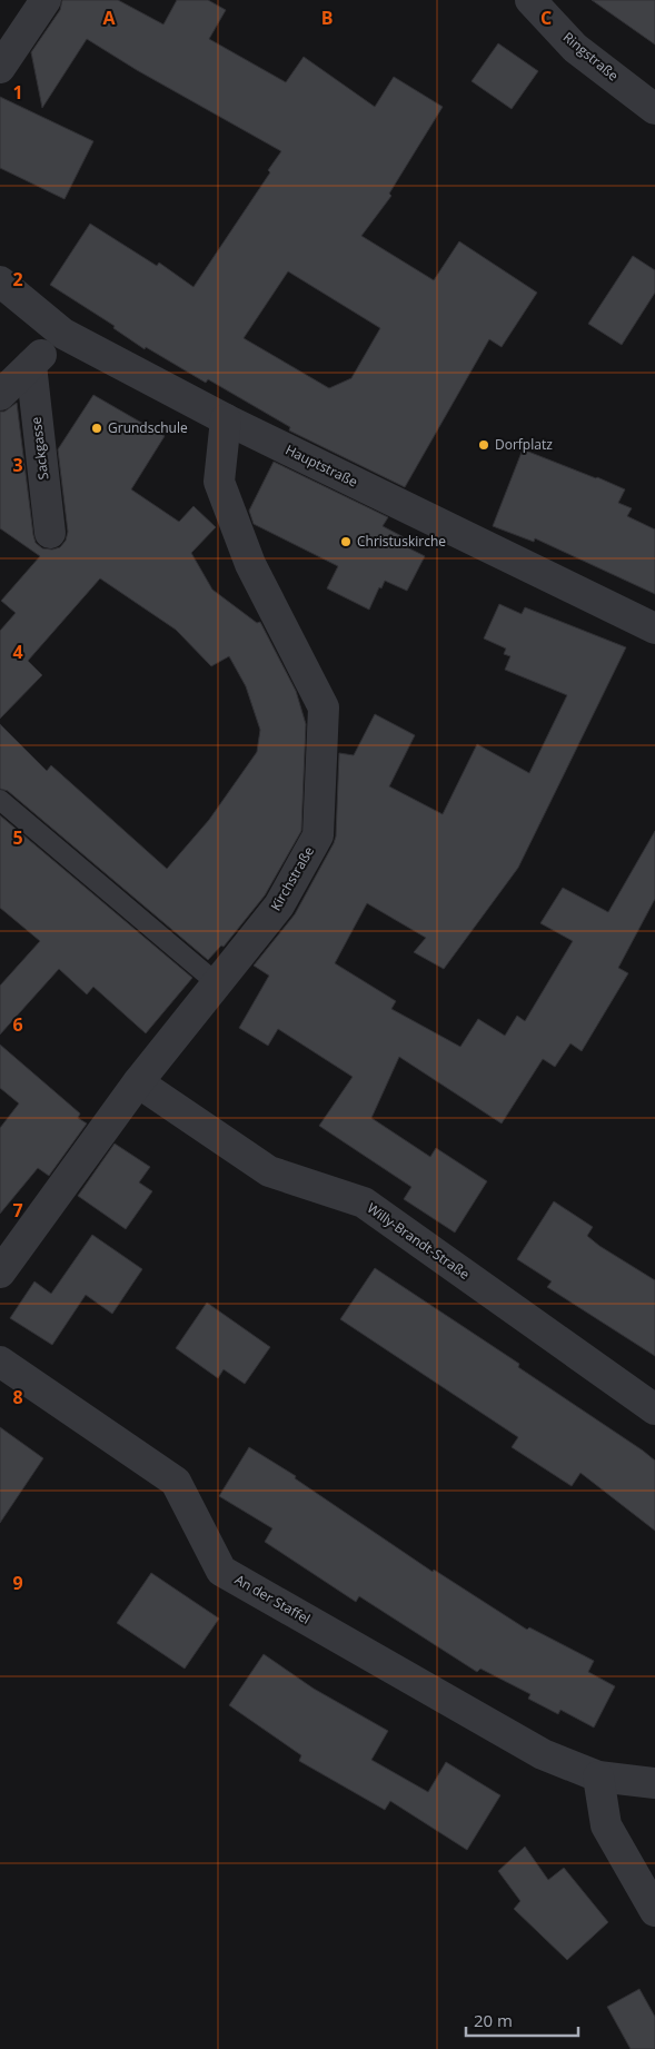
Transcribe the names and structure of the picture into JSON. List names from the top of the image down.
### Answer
{
  "streets": {
    "street": [
      "Ringstraße",
      "Sackgasse",
      "Hauptstraße",
      "Kirchstraße",
      "Willy-Brandt-Straße",
      "An der Staffel"
    ]
  },
  "crossings": [
    ["Hauptstraße", "Kirchstraße"],
    ["Kirchstraße", "Willy-Brandt-Straße"]
  ],
  "places": ["Grundschule", "Dorfplatz", "Christuskirche"],
  "scale_bar": "20 m",
  "grid": {
    "columns": ["A", "B", "C"],
    "rows": [
      "1",
      "2",
      "3",
      "4",
      "5",
      "6",
      "7",
      "8",
      "9"
    ]
  }
}
